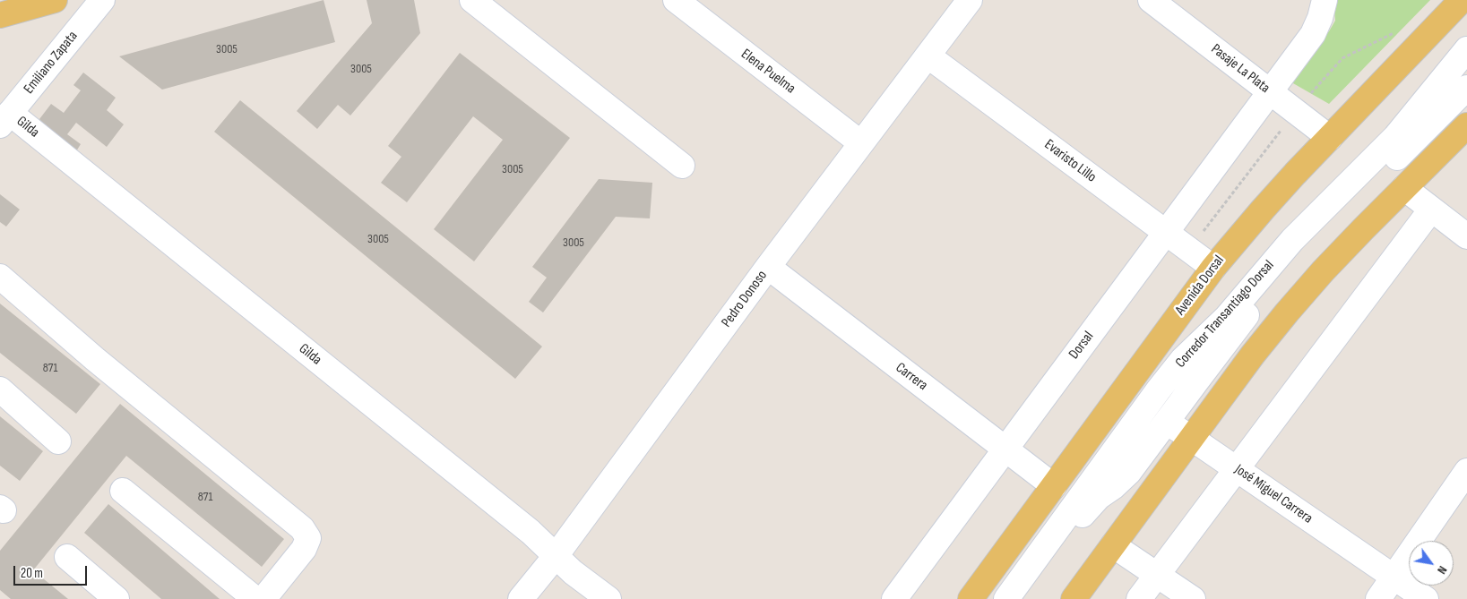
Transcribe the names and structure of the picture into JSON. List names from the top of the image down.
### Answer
{
  "streets": {
    "main road": ["Avenida Dorsal"],
    "street": [
      "Emiliano Zapata",
      "Pasaje La Plata",
      "Elena Puelma",
      "Gilda",
      "Evaristo Lillo",
      "Pedro Donoso",
      "Corredor Transantiago Dorsal",
      "Dorsal",
      "Carrera",
      "José Miguel Carrera"
    ]
  },
  "crossings": [
    ["Emiliano Zapata", "Gilda"],
    ["Pasaje La Plata", "Avenida Dorsal"],
    ["Pasaje La Plata", "Dorsal"],
    ["Elena Puelma", "Pedro Donoso"],
    ["Gilda", "Pedro Donoso"],
    ["Evaristo Lillo", "Avenida Dorsal"],
    ["Evaristo Lillo", "Pedro Donoso"],
    ["Evaristo Lillo", "Dorsal"],
    ["Avenida Dorsal", "Carrera"],
    ["Avenida Dorsal", "José Miguel Carrera"],
    ["Pedro Donoso", "Carrera"],
    ["Corredor Transantiago Dorsal", "José Miguel Carrera"],
    ["Dorsal", "Carrera"]
  ],
  "house_numbers": [
    "3005",
    "3005",
    "3005",
    "3005",
    "3005",
    "871",
    "871"
  ],
  "scale_bar": "20 m",
  "north": "bottom right"
}
